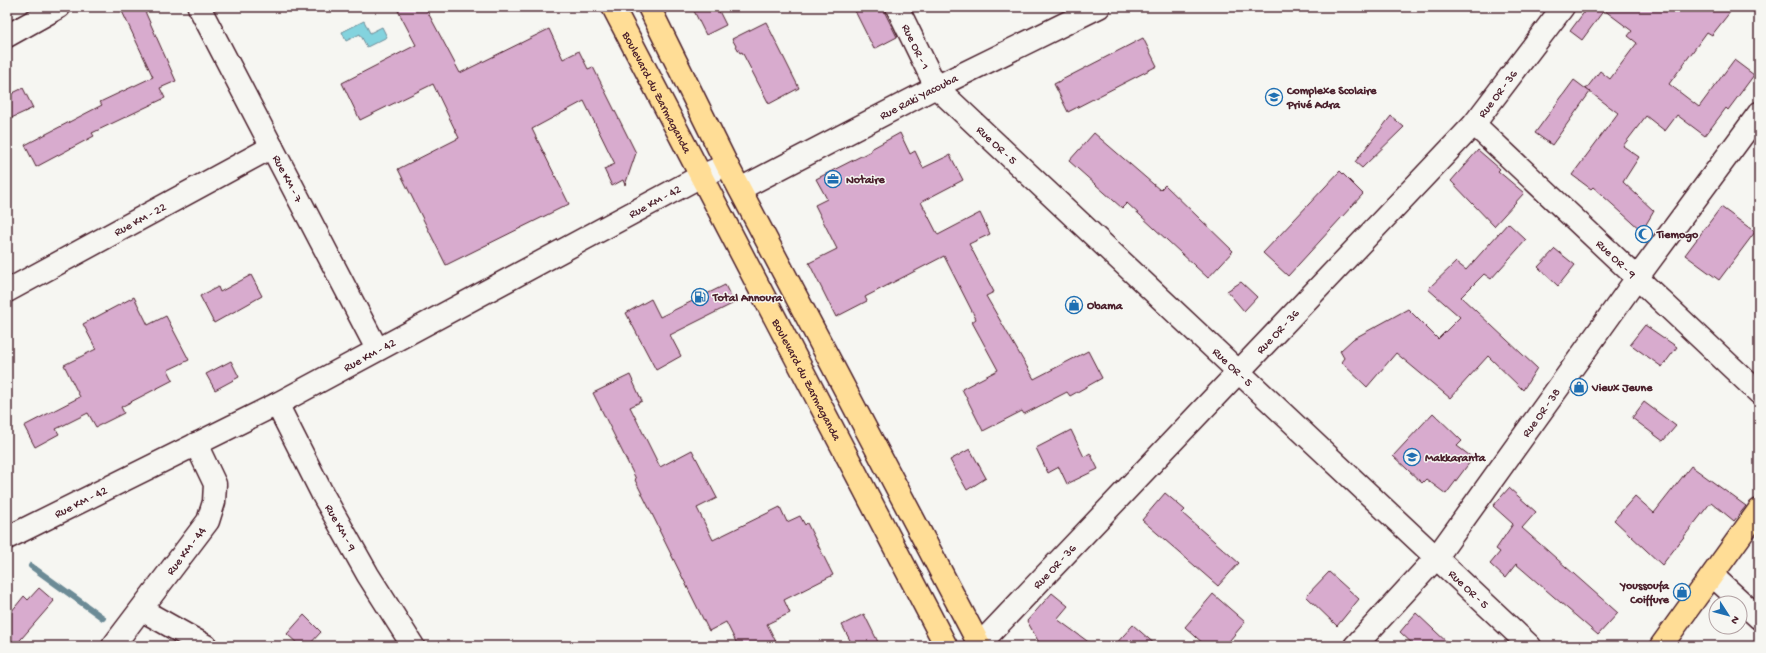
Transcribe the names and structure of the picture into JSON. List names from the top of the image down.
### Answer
{
  "streets": {
    "main road": ["Boulevard du Zarmaganda"],
    "street": [
      "Rue OR - 1",
      "Rue OR - 36",
      "Rue Raki Yacouba",
      "Rue OR - 5",
      "Rue KM - 7",
      "Rue KM - 42",
      "Rue KM - 22",
      "Rue OR - 9",
      "Rue OR - 38",
      "Rue KM - 9",
      "Rue KM - 44"
    ]
  },
  "crossings": [
    ["Rue OR - 1", "Rue Raki Yacouba"],
    ["Rue OR - 1", "Rue OR - 5"],
    ["Boulevard du Zarmaganda", "Rue KM - 42"],
    ["Rue OR - 36", "Rue OR - 5"],
    ["Rue OR - 36", "Rue OR - 9"],
    ["Rue Raki Yacouba", "Rue OR - 5"],
    ["Rue OR - 5", "Rue OR - 38"],
    ["Rue KM - 7", "Rue KM - 42"],
    ["Rue KM - 7", "Rue KM - 22"],
    ["Rue KM - 42", "Rue KM - 9"],
    ["Rue KM - 42", "Rue KM - 44"],
    ["Rue OR - 9", "Rue OR - 38"]
  ],
  "places": {
    "school or university": ["Complexe Scolaire Privé Adra", "Makkaranta"],
    "office": ["Notaire"],
    "mosque": ["Tiemogo"],
    "fuel station": ["Total Annoura"],
    "shop": ["Obama", "Vieux Jeune", "Youssoufa Coiffure"]
  },
  "north": "bottom right"
}
